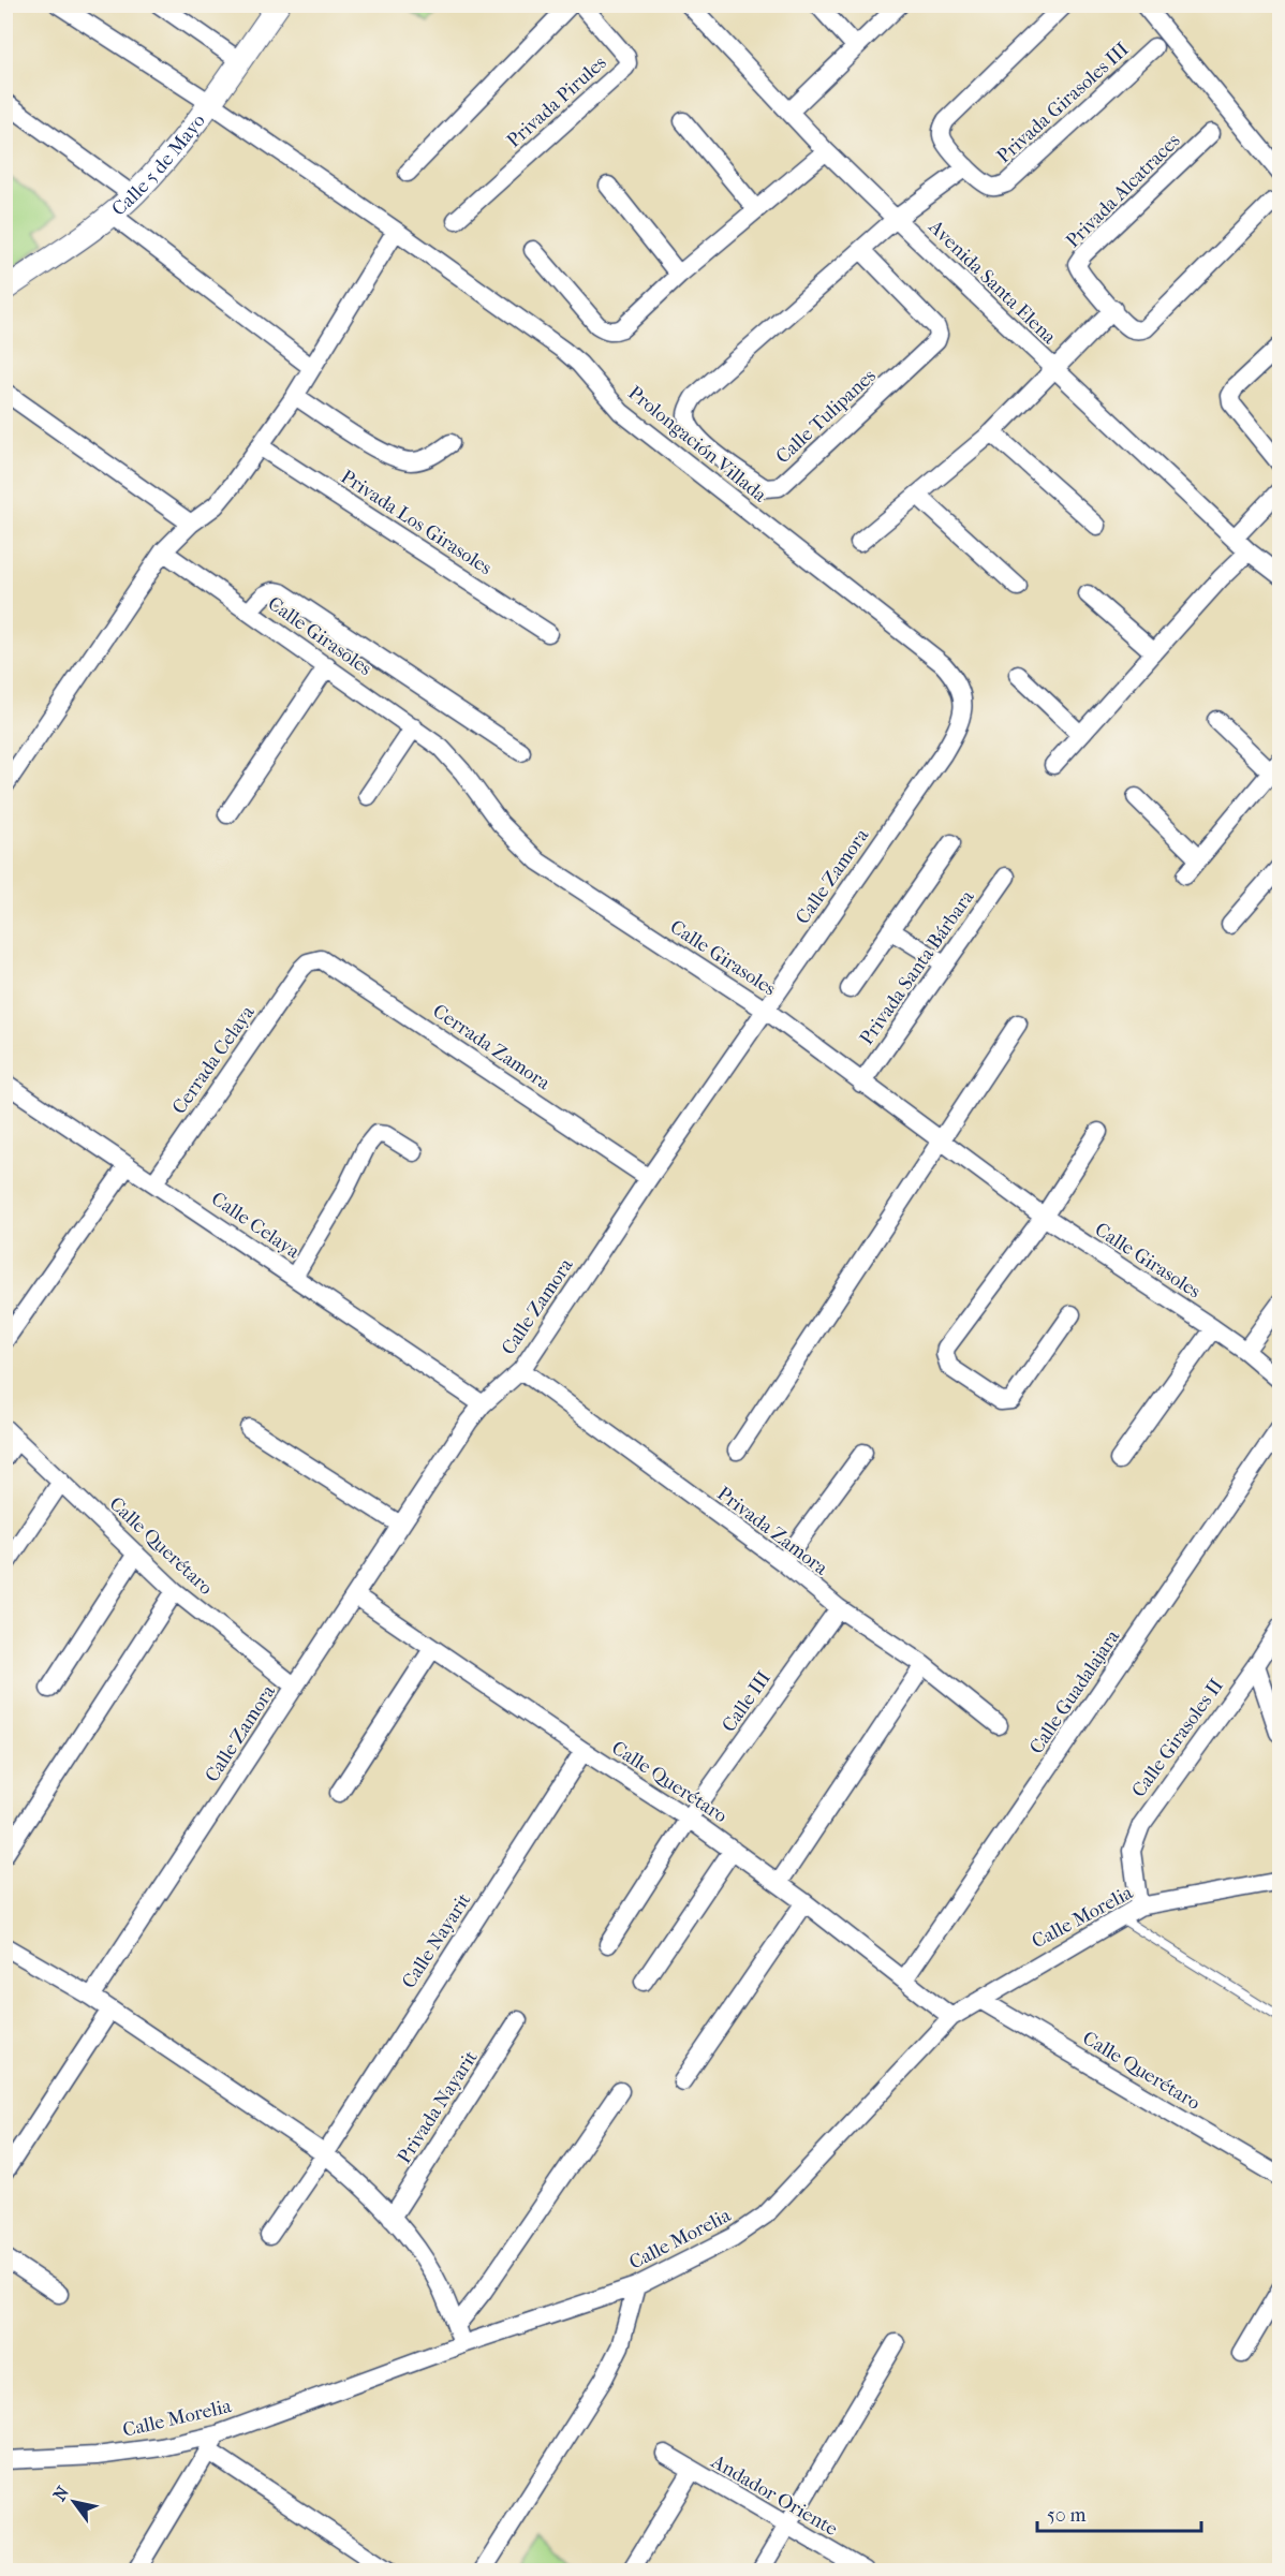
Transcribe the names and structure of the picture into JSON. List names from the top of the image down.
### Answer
{
  "streets": {
    "street": [
      "Privada Pirules",
      "Privada Girasoles III",
      "Calle 5 de Mayo",
      "Privada Alcatraces",
      "Avenida Santa Elena",
      "Calle Tulipanes",
      "Prolongación Villada",
      "Privada Los Girasoles",
      "Calle Girasoles",
      "Calle Zamora",
      "Privada Santa Bárbara",
      "Cerrada Zamora",
      "Cerrada Celaya",
      "Calle Celaya",
      "Privada Zamora",
      "Calle Querétaro",
      "Calle Guadalajara",
      "Calle III",
      "Calle Girasoles II",
      "Calle Morelia",
      "Calle Nayarit",
      "Privada Nayarit",
      "Andador Oriente"
    ]
  },
  "crossings": [
    ["Calle 5 de Mayo", "Prolongación Villada"],
    ["Avenida Santa Elena", "Calle Tulipanes"],
    ["Prolongación Villada", "Calle Zamora"],
    ["Calle Girasoles", "Calle Zamora"],
    ["Calle Girasoles", "Privada Santa Bárbara"],
    ["Calle Zamora", "Cerrada Zamora"],
    ["Calle Zamora", "Calle Celaya"],
    ["Calle Zamora", "Privada Zamora"],
    ["Calle Zamora", "Calle Querétaro"],
    ["Cerrada Zamora", "Cerrada Celaya"],
    ["Cerrada Celaya", "Calle Celaya"],
    ["Privada Zamora", "Calle III"],
    ["Calle Querétaro", "Calle Guadalajara"],
    ["Calle Querétaro", "Calle III"],
    ["Calle Querétaro", "Calle Morelia"],
    ["Calle Querétaro", "Calle Nayarit"],
    ["Calle Girasoles II", "Calle Morelia"]
  ],
  "scale_bar": "50 m",
  "north": "top left"
}
